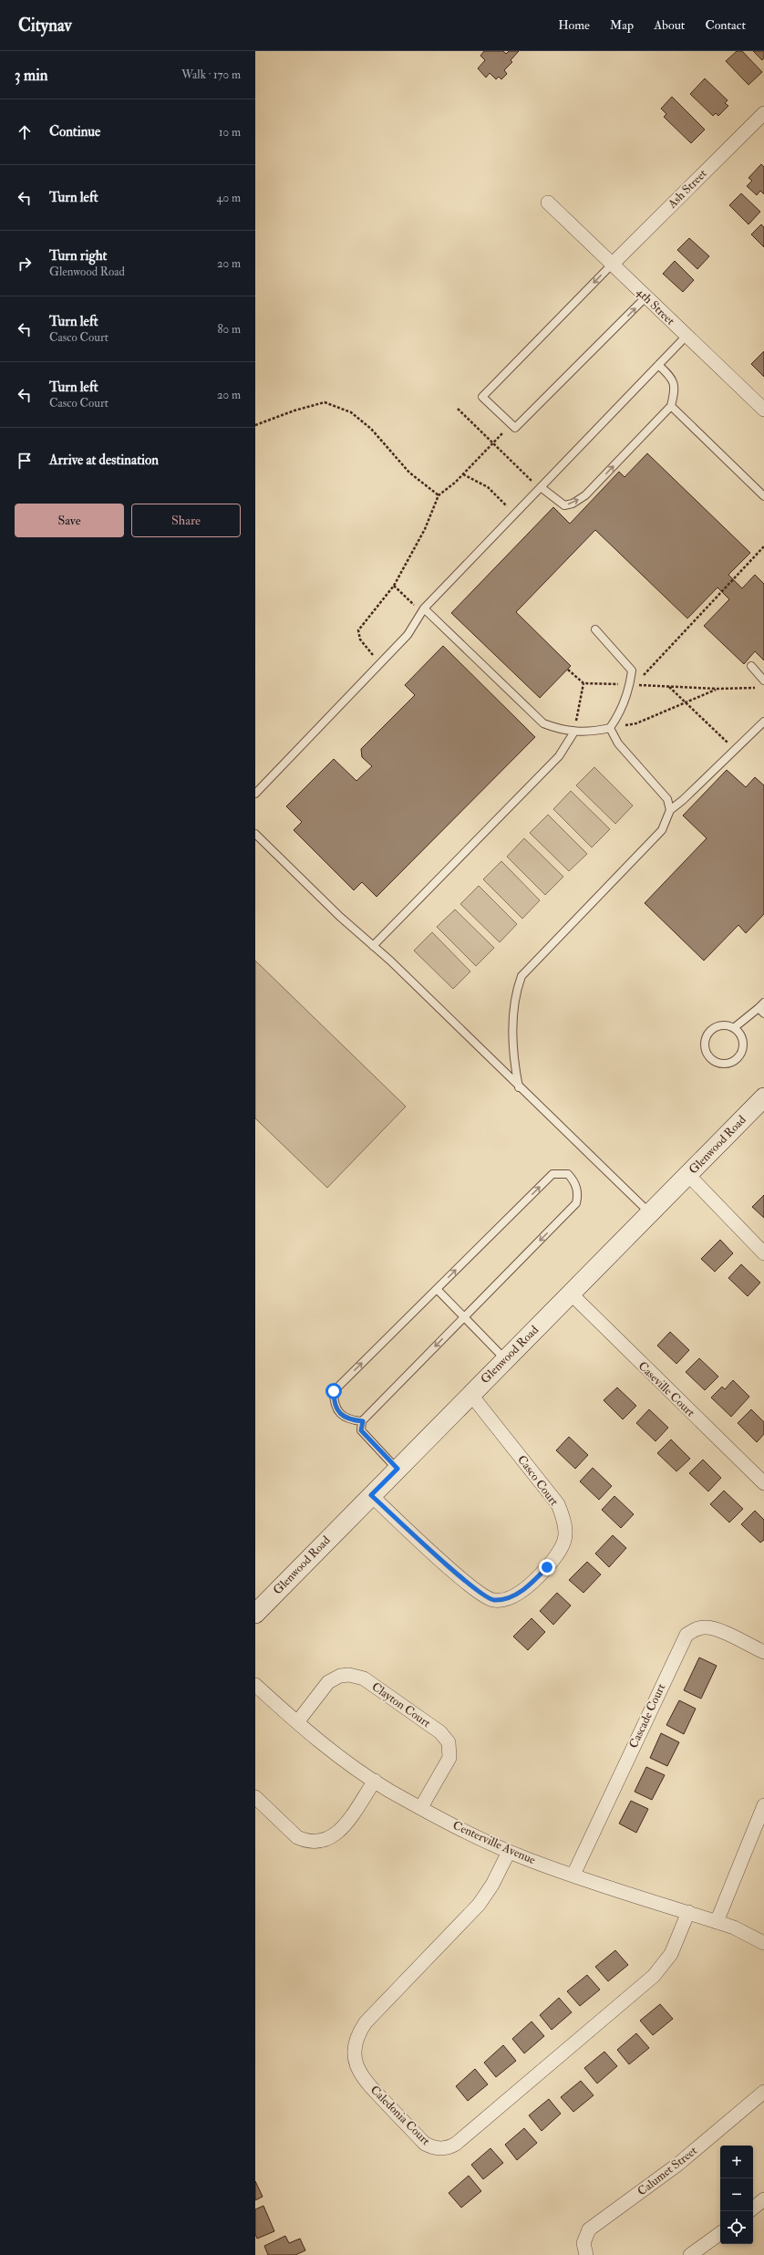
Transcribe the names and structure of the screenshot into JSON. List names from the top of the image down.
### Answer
{
  "streets": {
    "street": [
      "Ash Street",
      "4th Street",
      "Glenwood Road",
      "Caseville Court",
      "Casco Court",
      "Clayton Court",
      "Cascade Court",
      "Centerville Avenue",
      "Caledonia Court",
      "Calumet Street"
    ]
  },
  "crossings": [
    ["Ash Street", "4th Street"],
    ["Glenwood Road", "Caseville Court"],
    ["Glenwood Road", "Casco Court"],
    ["Clayton Court", "Centerville Avenue"],
    ["Cascade Court", "Centerville Avenue"],
    ["Centerville Avenue", "Caledonia Court"]
  ],
  "page": {
    "header": "Citynav",
    "nav": [
      "Home",
      "Map",
      "About",
      "Contact"
    ],
    "heading": ["3 min", "Walk · 170 m"],
    "list": [
      ["Continue", "10 m"],
      ["Turn left", "40 m"],
      ["Turn right", "Glenwood Road", "20 m"],
      ["Turn left", "Casco Court", "80 m"],
      ["Turn left", "Casco Court", "20 m"],
      "Arrive at destination"
    ],
    "buttons": ["Save", "Share"],
    "map_buttons": ["+", "−"]
  }
}
